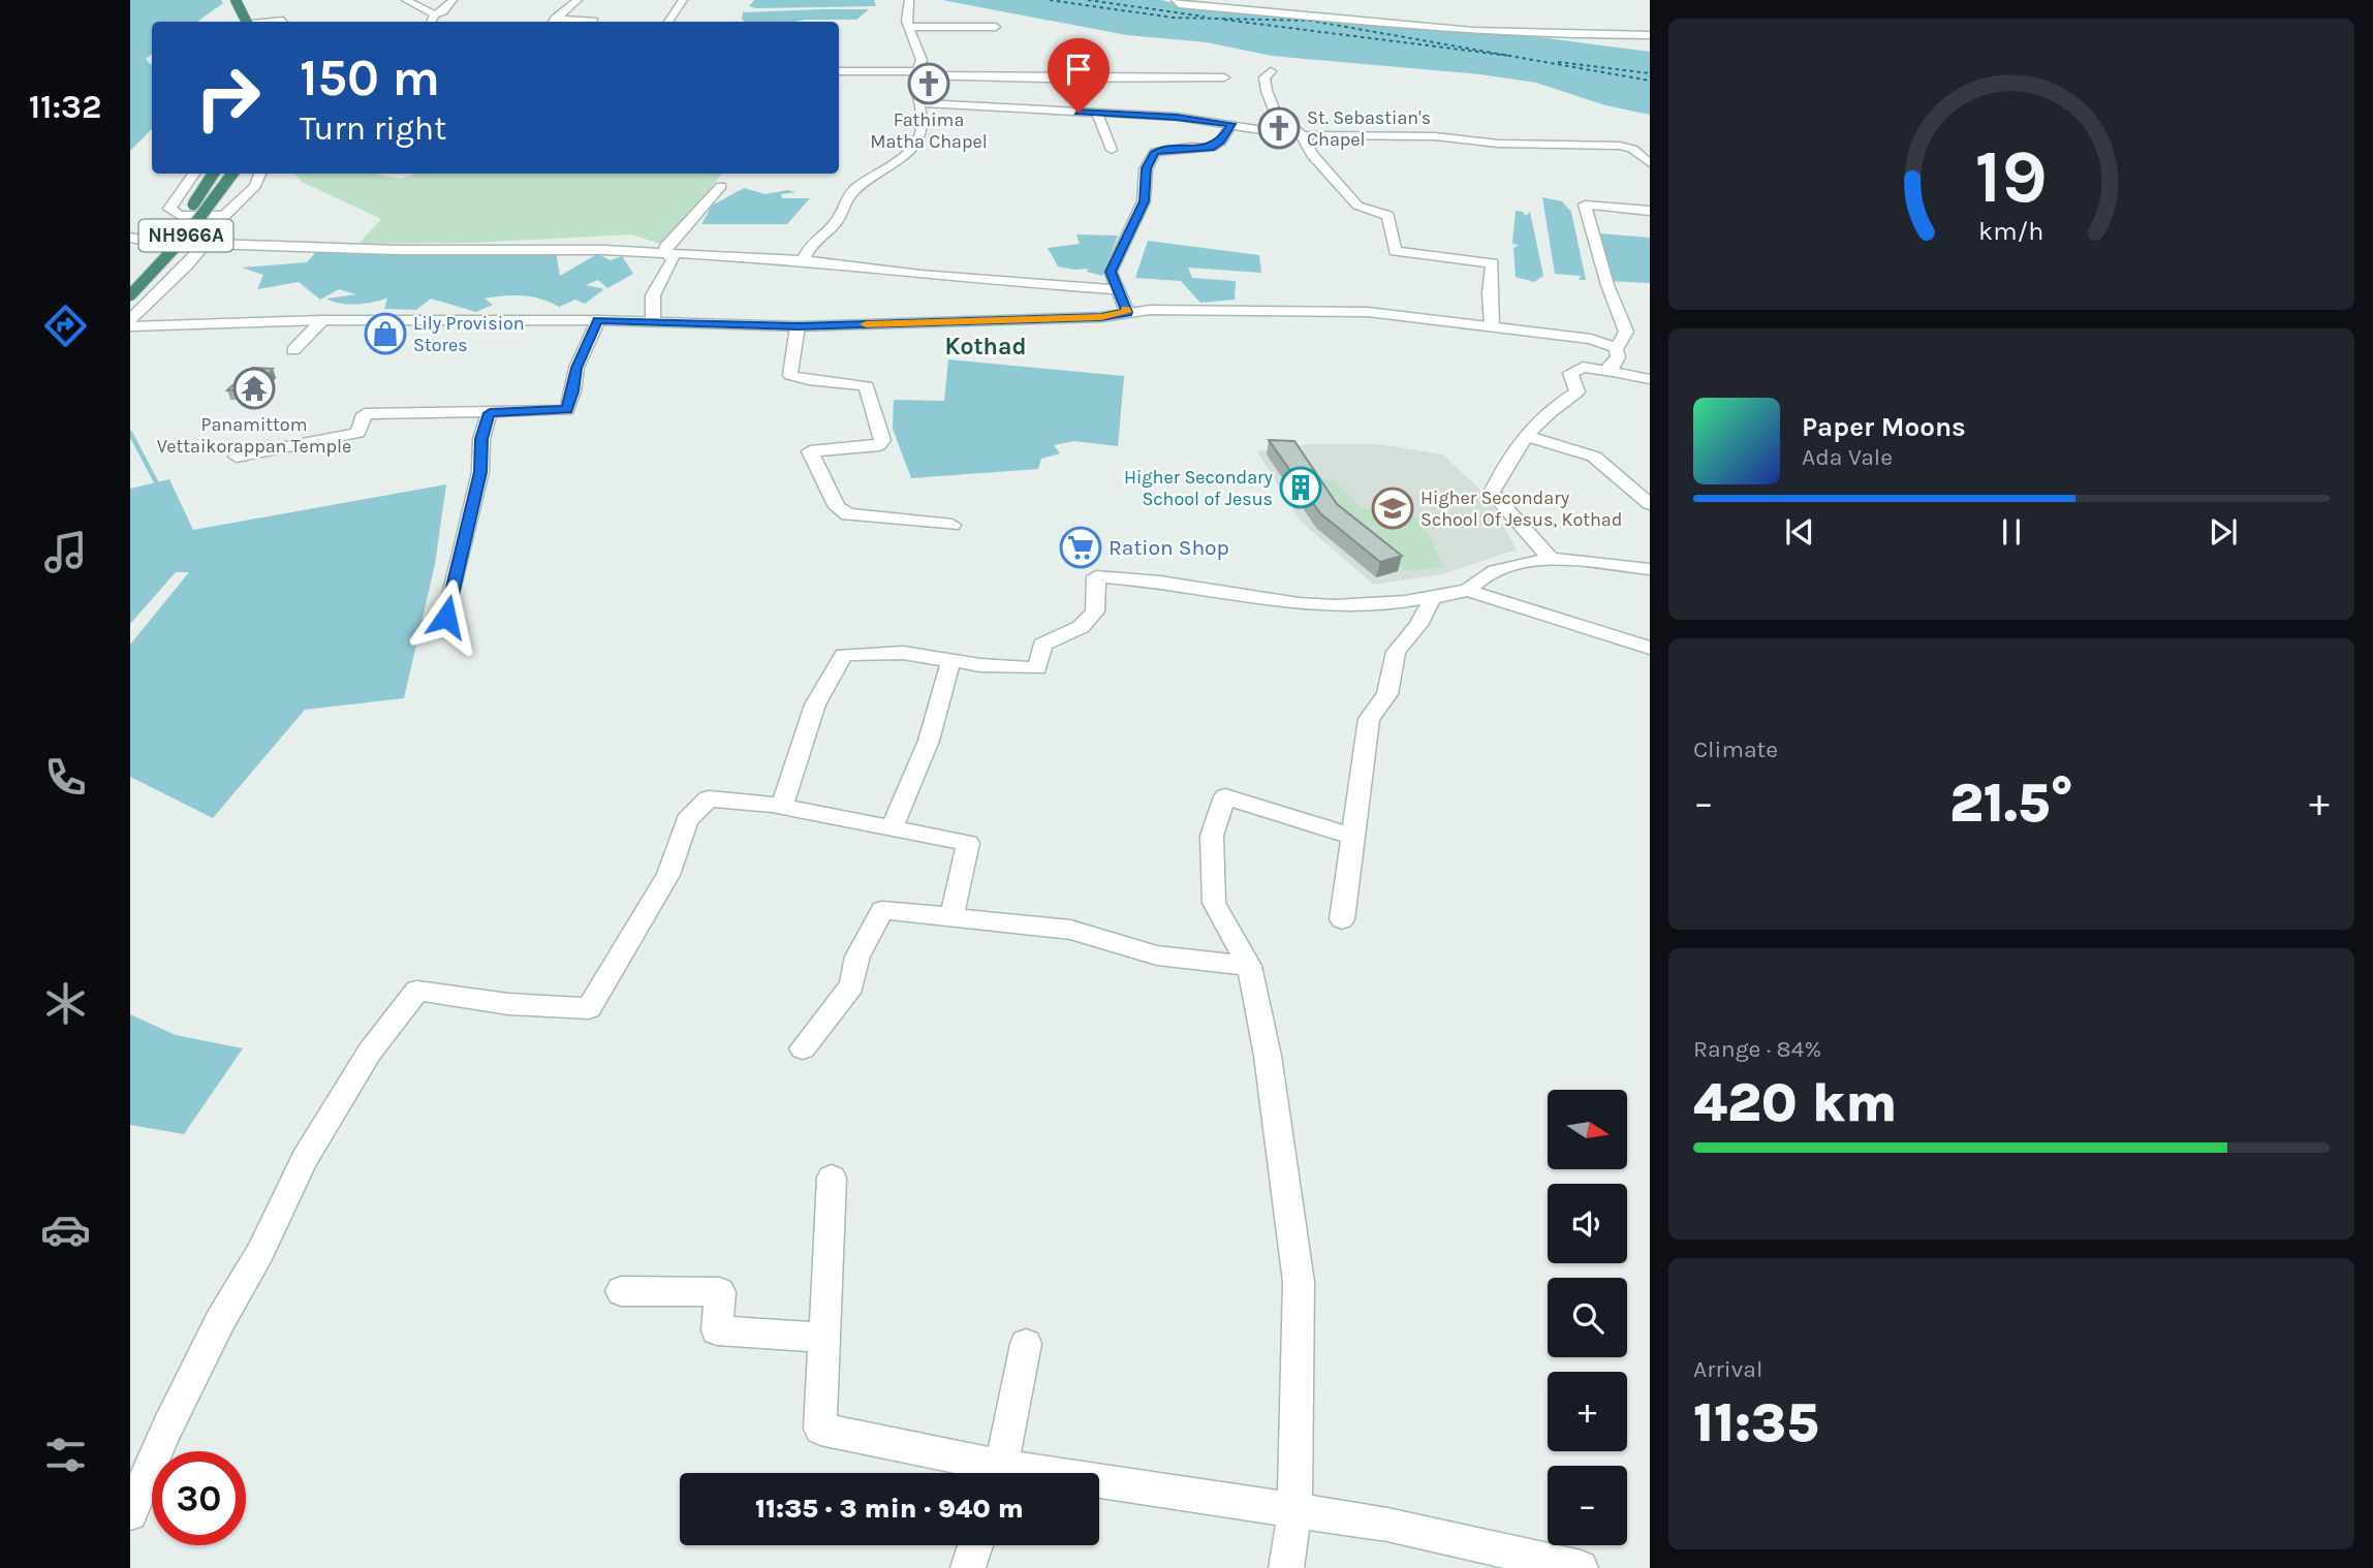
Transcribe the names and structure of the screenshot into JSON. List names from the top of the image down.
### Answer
{
  "streets": {
    "highway": ["NH966A"]
  },
  "districts": ["Kothad"],
  "places": {
    "church": ["Fathima Matha Chapel", "St. Sebastian's Chapel"],
    "shop": ["Lily Provision Stores"],
    "temple": ["Panamittom Vettaikorappan Temple"],
    "building": ["Higher Secondary School of Jesus"],
    "school or university": ["Higher Secondary School Of Jesus, Kothad"],
    "supermarket": ["Ration Shop"]
  },
  "north": "right",
  "page": {
    "tabs": "11:32",
    "turn": ["150 m", "Turn right"],
    "song": ["Paper Moons", "Ada Vale"],
    "tile": [
      "Climate",
      ["Range · 84%", "420 km"],
      ["Arrival", "11:35"]
    ],
    "heat": ["−", "21.5°", "+"],
    "map_buttons": ["+", "−"],
    "limit": "30",
    "trip": "11:35 · 3 min · 940 m",
    "gauge": ["19", "km/h"]
  }
}
